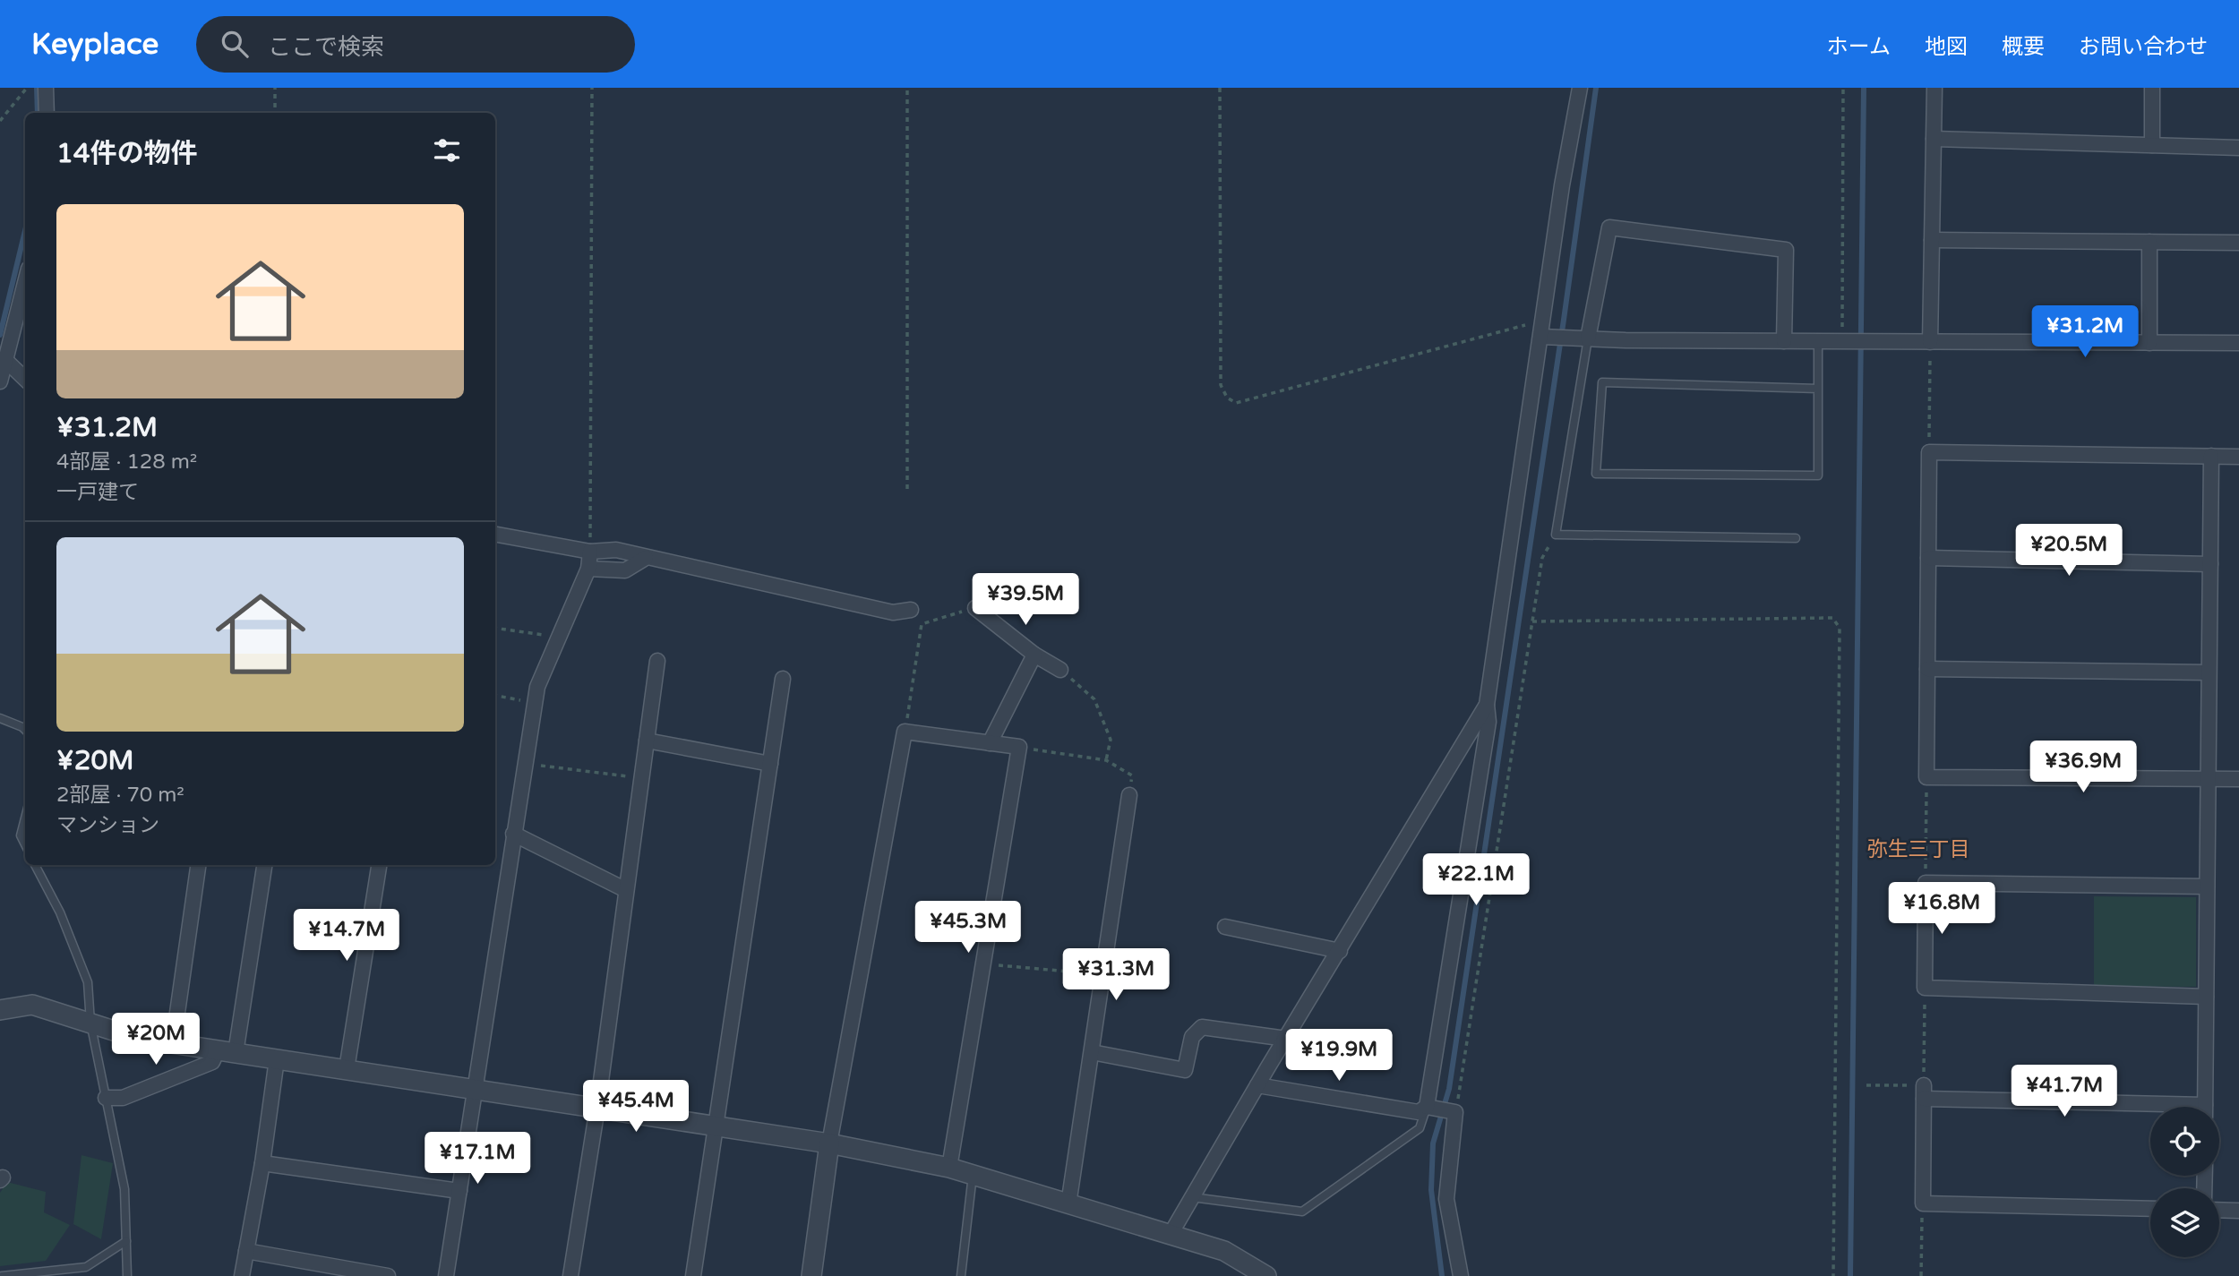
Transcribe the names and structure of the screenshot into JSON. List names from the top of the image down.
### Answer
{
  "districts": ["弥生三丁目"],
  "page": {
    "header": "Keyplace",
    "search": "ここで検索",
    "nav": [
      "ホーム",
      "地図",
      "概要",
      "お問い合わせ"
    ],
    "heading": "14件の物件",
    "list": [
      {
        "name": "¥31.2M",
        "note": "4部屋 · 128 m² · 一戸建て"
      },
      {
        "name": "¥20M",
        "note": "2部屋 · 70 m² · マンション"
      }
    ],
    "price": [
      "¥31.2M",
      "¥20.5M",
      "¥39.5M",
      "¥36.9M",
      "¥22.1M",
      "¥16.8M",
      "¥45.3M",
      "¥14.7M",
      "¥31.3M",
      "¥20M",
      "¥19.9M",
      "¥41.7M",
      "¥45.4M",
      "¥17.1M"
    ]
  }
}
